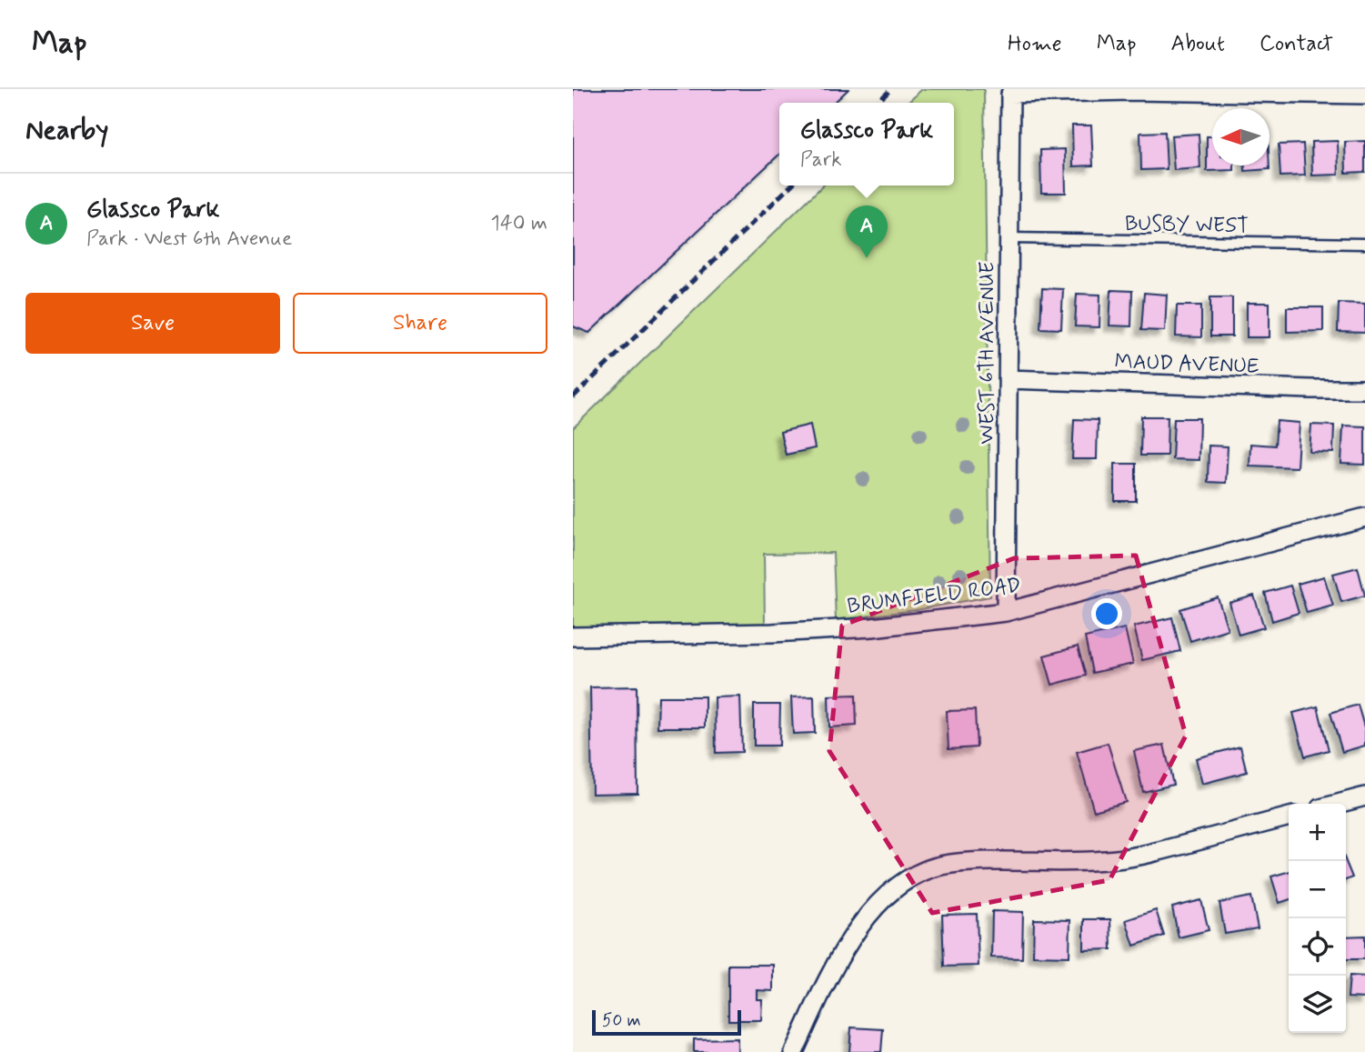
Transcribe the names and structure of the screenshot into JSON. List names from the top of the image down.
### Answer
{
  "streets": {
    "street": ["WEST 6TH AVENUE", "MAUD AVENUE", "BRUMFIELD ROAD"],
    "lane": ["BUSBY WEST"]
  },
  "crossings": [
    ["BUSBY WEST", "WEST 6TH AVENUE"],
    ["WEST 6TH AVENUE", "MAUD AVENUE"],
    ["WEST 6TH AVENUE", "BRUMFIELD ROAD"]
  ],
  "scale_bar": "50 m",
  "north": "left",
  "page": {
    "header": "Map",
    "nav": [
      "Home",
      "Map",
      "About",
      "Contact"
    ],
    "heading": "Nearby",
    "popup": ["Glassco Park", "Park"],
    "list": [
      {
        "mark": "A",
        "name": "Glassco Park",
        "note": "Park · West 6th Avenue",
        "value": "140 m"
      }
    ],
    "pins": "A",
    "buttons": ["Save", "Share"],
    "map_buttons": ["+", "−"],
    "scale": "50 m"
  }
}
